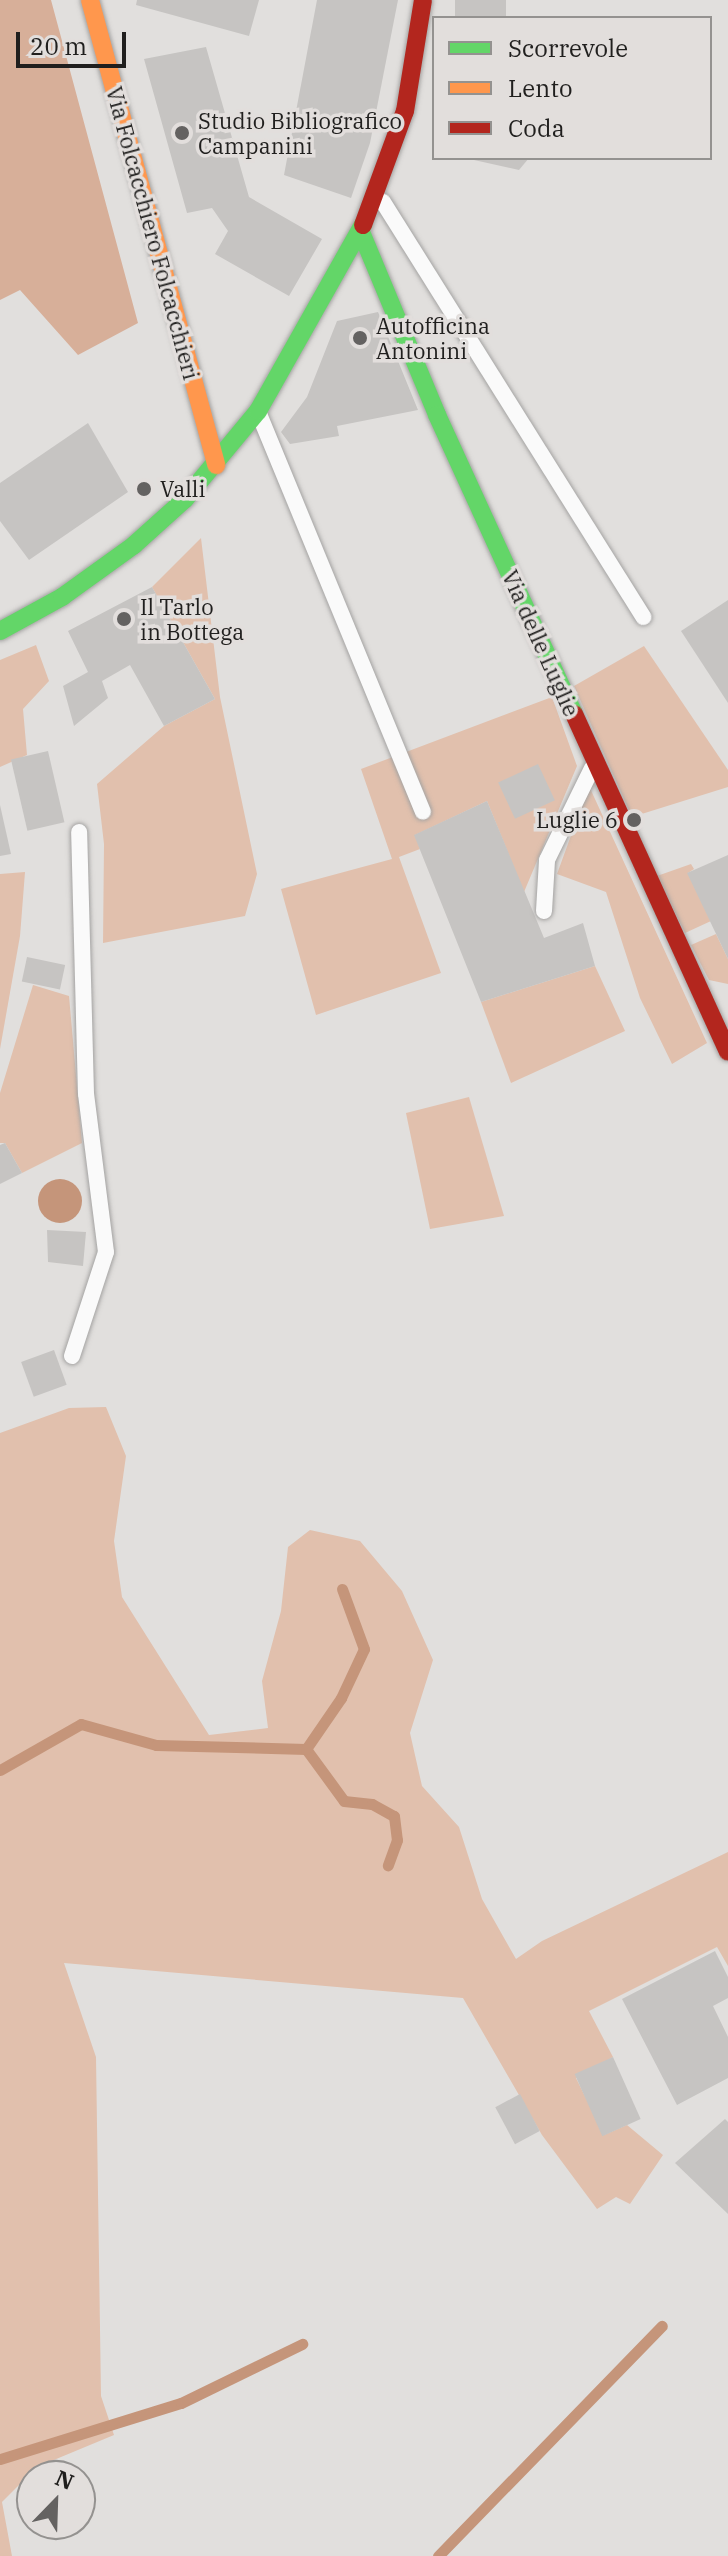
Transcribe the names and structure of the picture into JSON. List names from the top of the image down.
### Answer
{
  "streets": {
    "street": ["Via Folcacchiero Folcacchieri", "Via delle Luglie"]
  },
  "places": [
    "Studio Bibliografico Campanini",
    "Autofficina Antonini",
    "Valli",
    "Il Tarlo in Bottega",
    "Luglie 6"
  ],
  "legend": ["Scorrevole", "Lento", "Coda"],
  "scale_bar": "20 m",
  "north": "top right"
}
